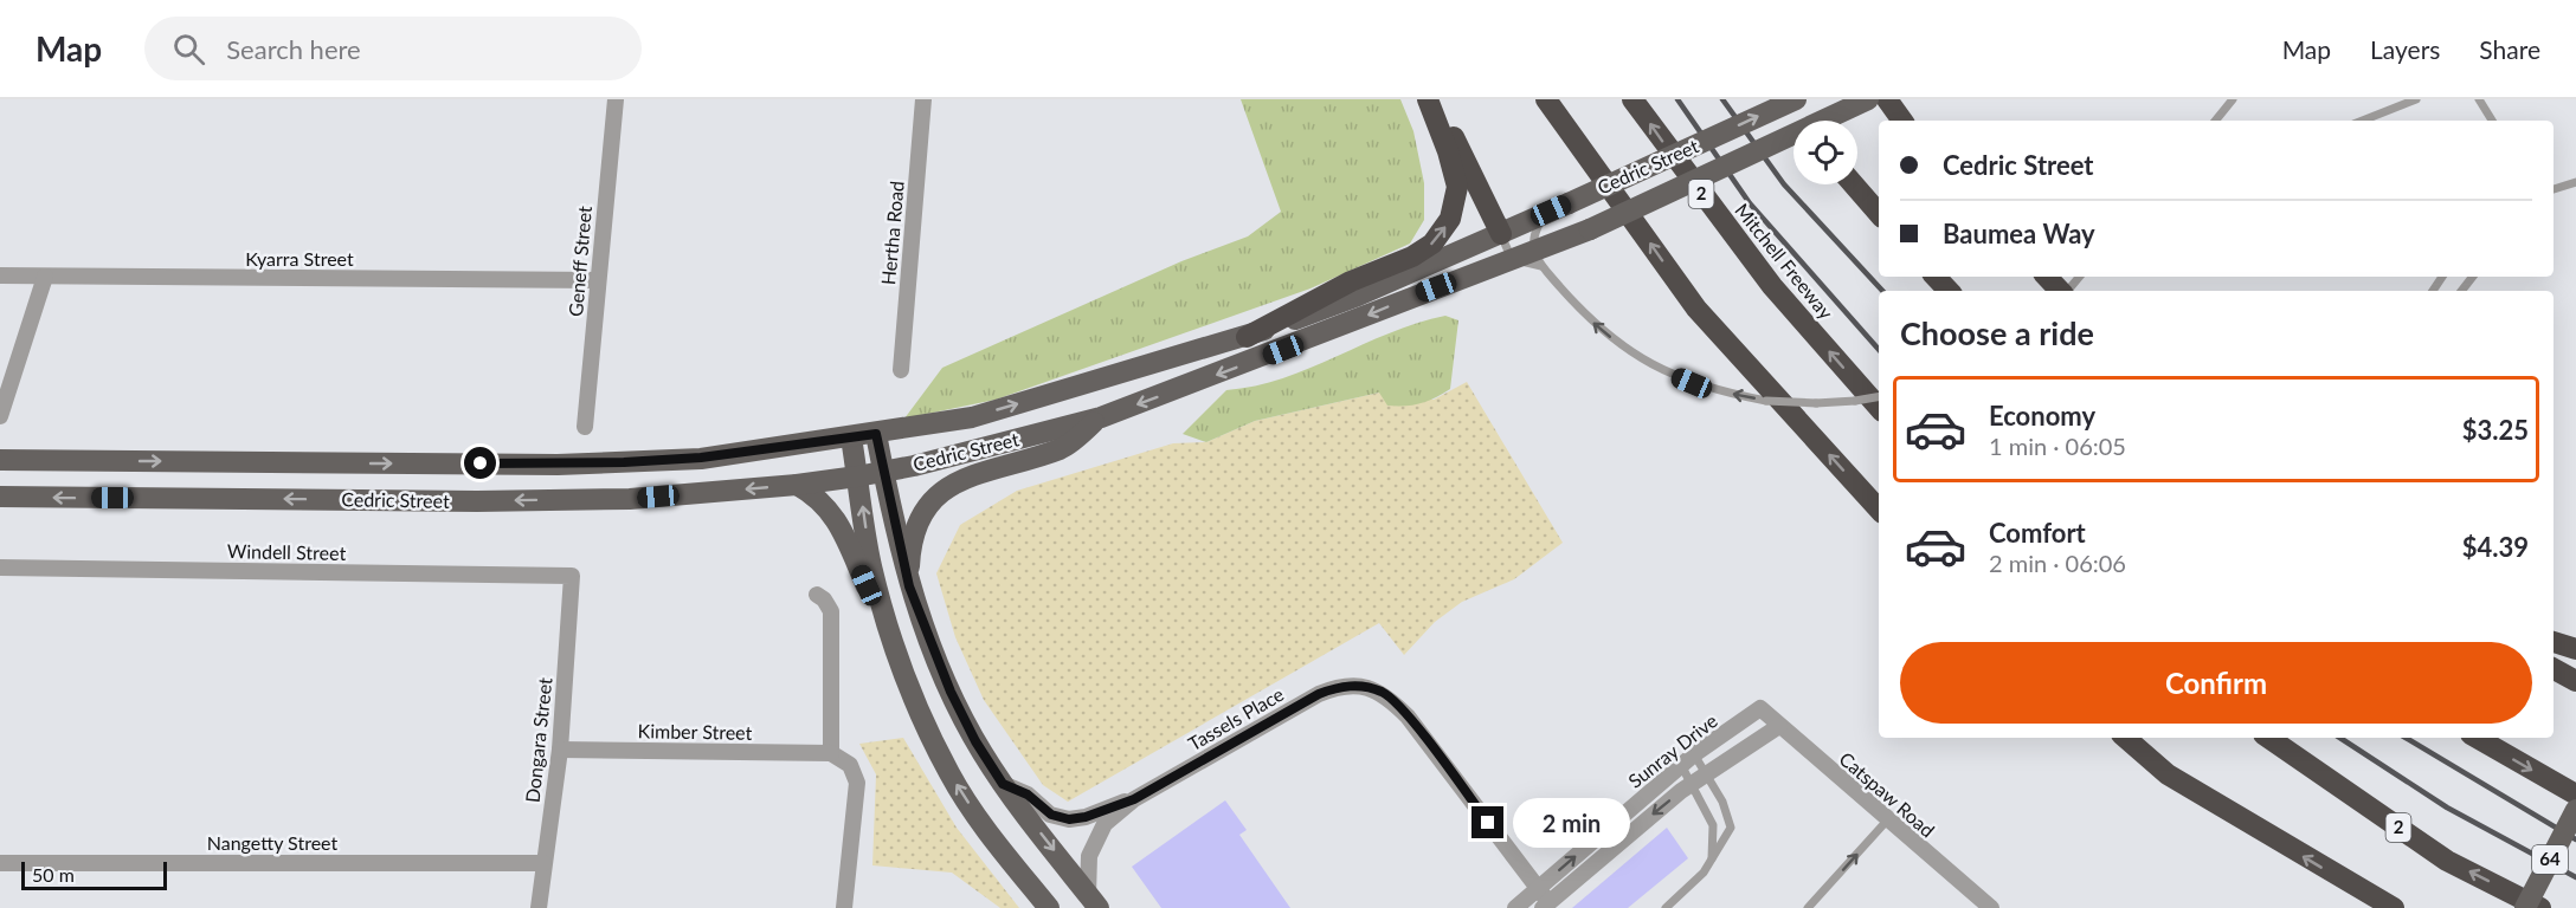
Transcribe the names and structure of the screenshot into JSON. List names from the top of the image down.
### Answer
{
  "streets": {
    "highway": ["2", "Mitchell Freeway"],
    "main road": ["Cedric Street", "64"],
    "street": [
      "Hertha Road",
      "Kyarra Street",
      "Geneff Street",
      "Windell Street",
      "Tassels Place",
      "Kimber Street",
      "Dongara Street",
      "Sunray Drive",
      "Catspaw Road",
      "Nangetty Street"
    ]
  },
  "crossings": [
    ["Kyarra Street", "Geneff Street"],
    ["Windell Street", "Dongara Street"],
    ["Tassels Place", "Sunray Drive"],
    ["Kimber Street", "Dongara Street"],
    ["Dongara Street", "Nangetty Street"],
    ["Sunray Drive", "Catspaw Road"]
  ],
  "scale_bar": "50 m",
  "page": {
    "header": "Map",
    "search": "Search here",
    "nav": ["Map", "Layers", "Share"],
    "banner": ["Cedric Street", "Baumea Way"],
    "heading": "Choose a ride",
    "list": [
      {
        "name": "Economy",
        "note": "1 min · 06:05",
        "value": "$3.25"
      },
      {
        "name": "Comfort",
        "note": "2 min · 06:06",
        "value": "$4.39"
      }
    ],
    "buttons": "Confirm",
    "bubble": "2 min",
    "scale": "50 m"
  }
}
